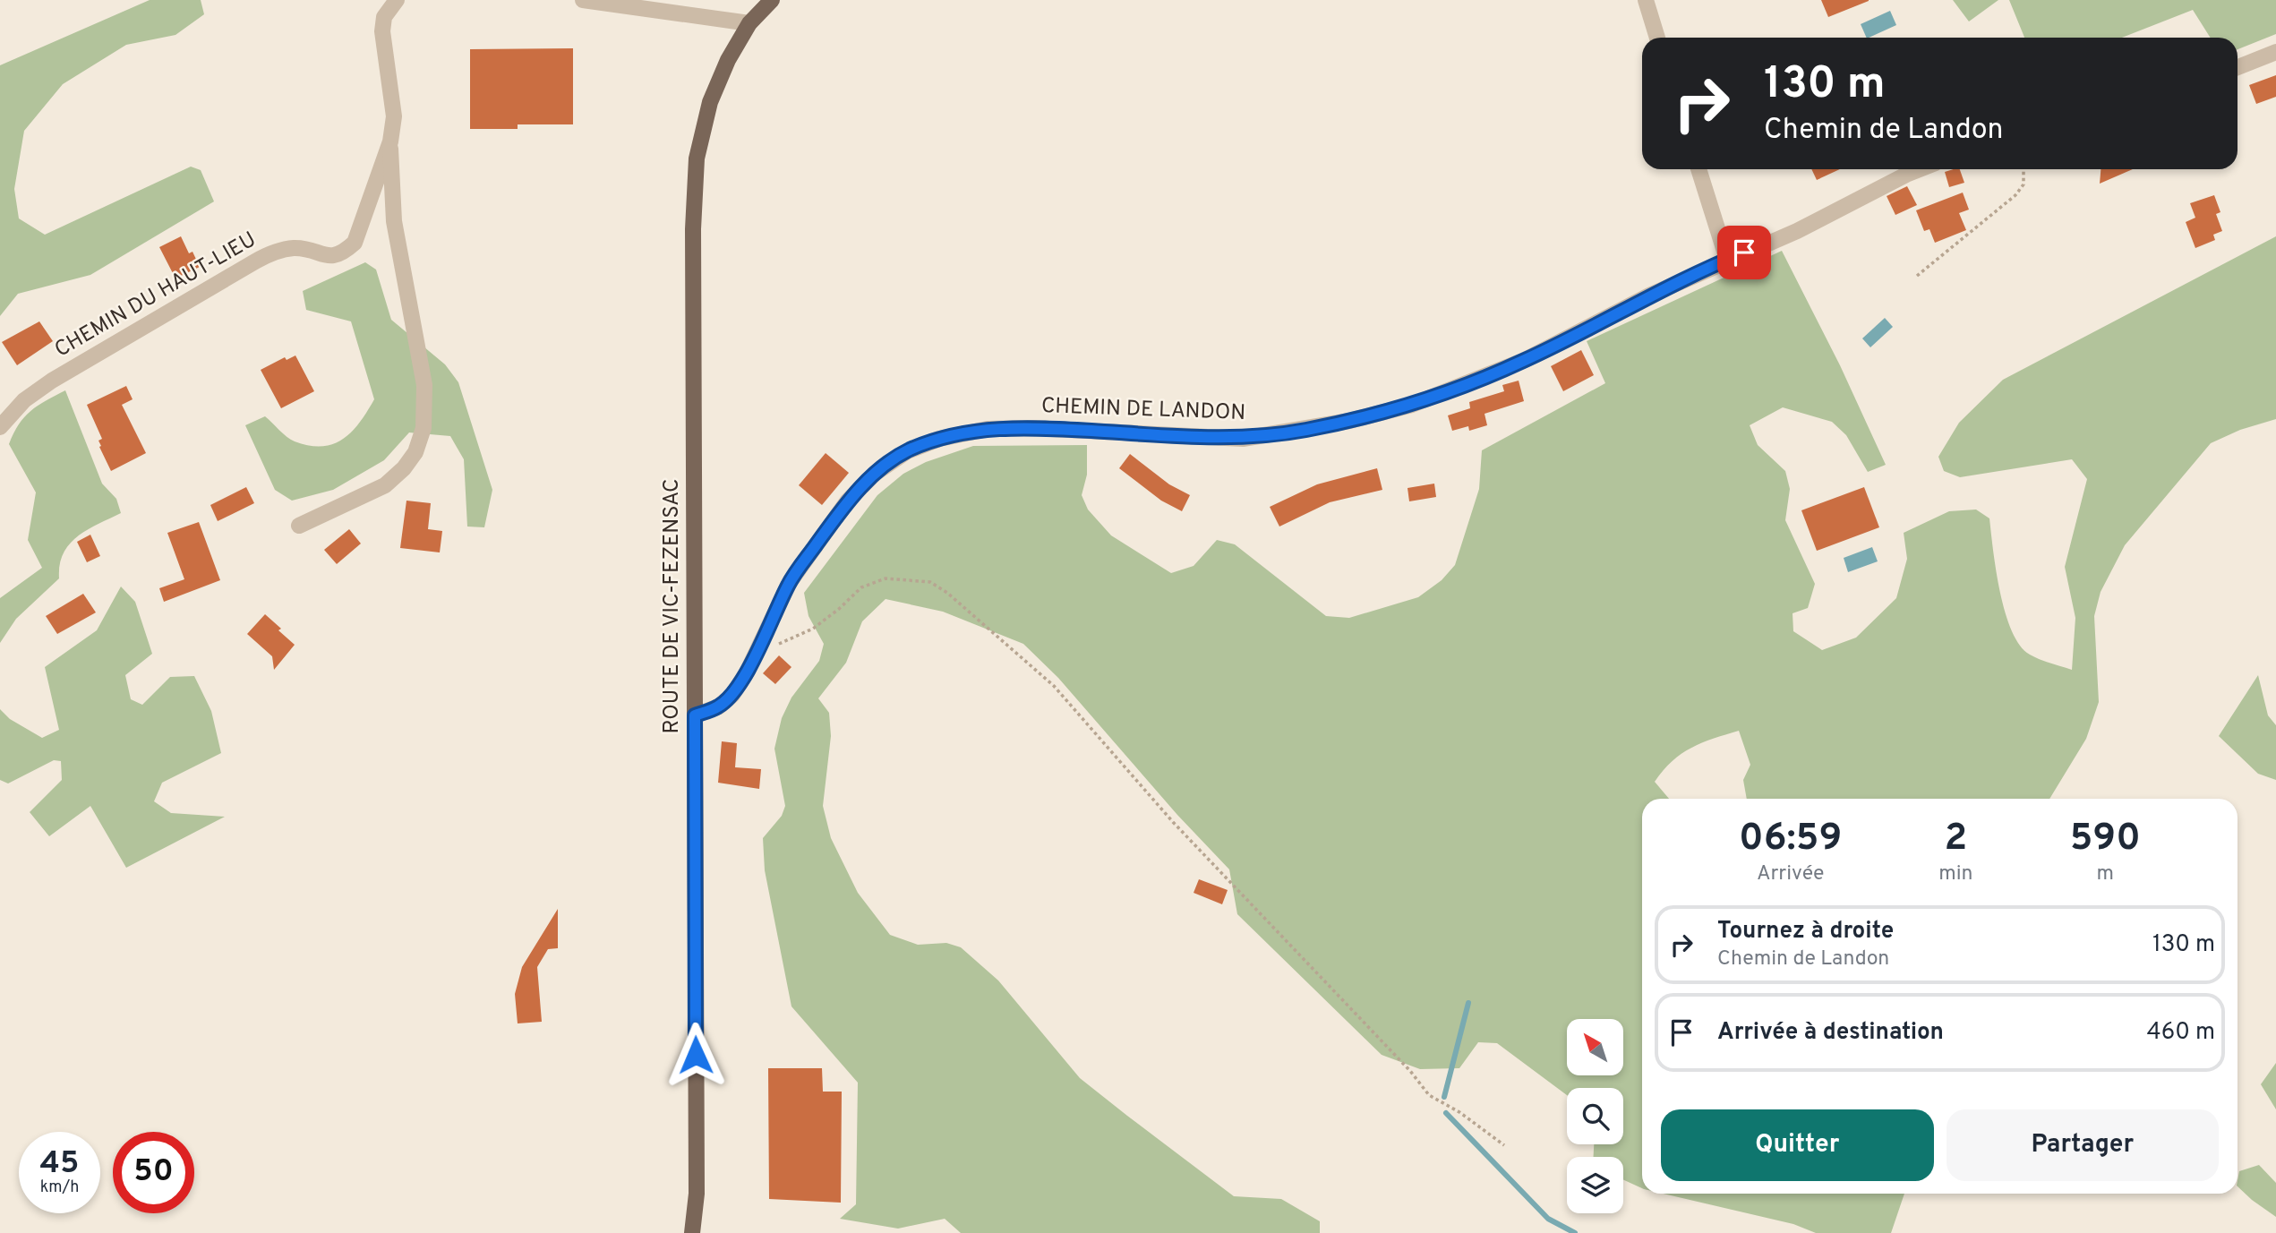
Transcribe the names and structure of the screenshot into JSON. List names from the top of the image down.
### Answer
{
  "streets": {
    "main road": ["ROUTE DE VIC-FEZENSAC"],
    "street": ["CHEMIN DU HAUT-LIEU", "CHEMIN DE LANDON"]
  },
  "crossings": [
    ["CHEMIN DE LANDON", "ROUTE DE VIC-FEZENSAC"]
  ],
  "north": "top left",
  "page": {
    "turn": ["130 m", "Chemin de Landon"],
    "eta": [
      "06:59",
      "Arrivée",
      "2",
      "min",
      "590",
      "m"
    ],
    "list": [
      {
        "name": "Tournez à droite",
        "note": "Chemin de Landon",
        "value": "130 m"
      },
      {
        "name": "Arrivée à destination",
        "value": "460 m"
      }
    ],
    "buttons": ["Quitter", "Partager"],
    "speed": "45 km/h",
    "limit": "50"
  }
}
